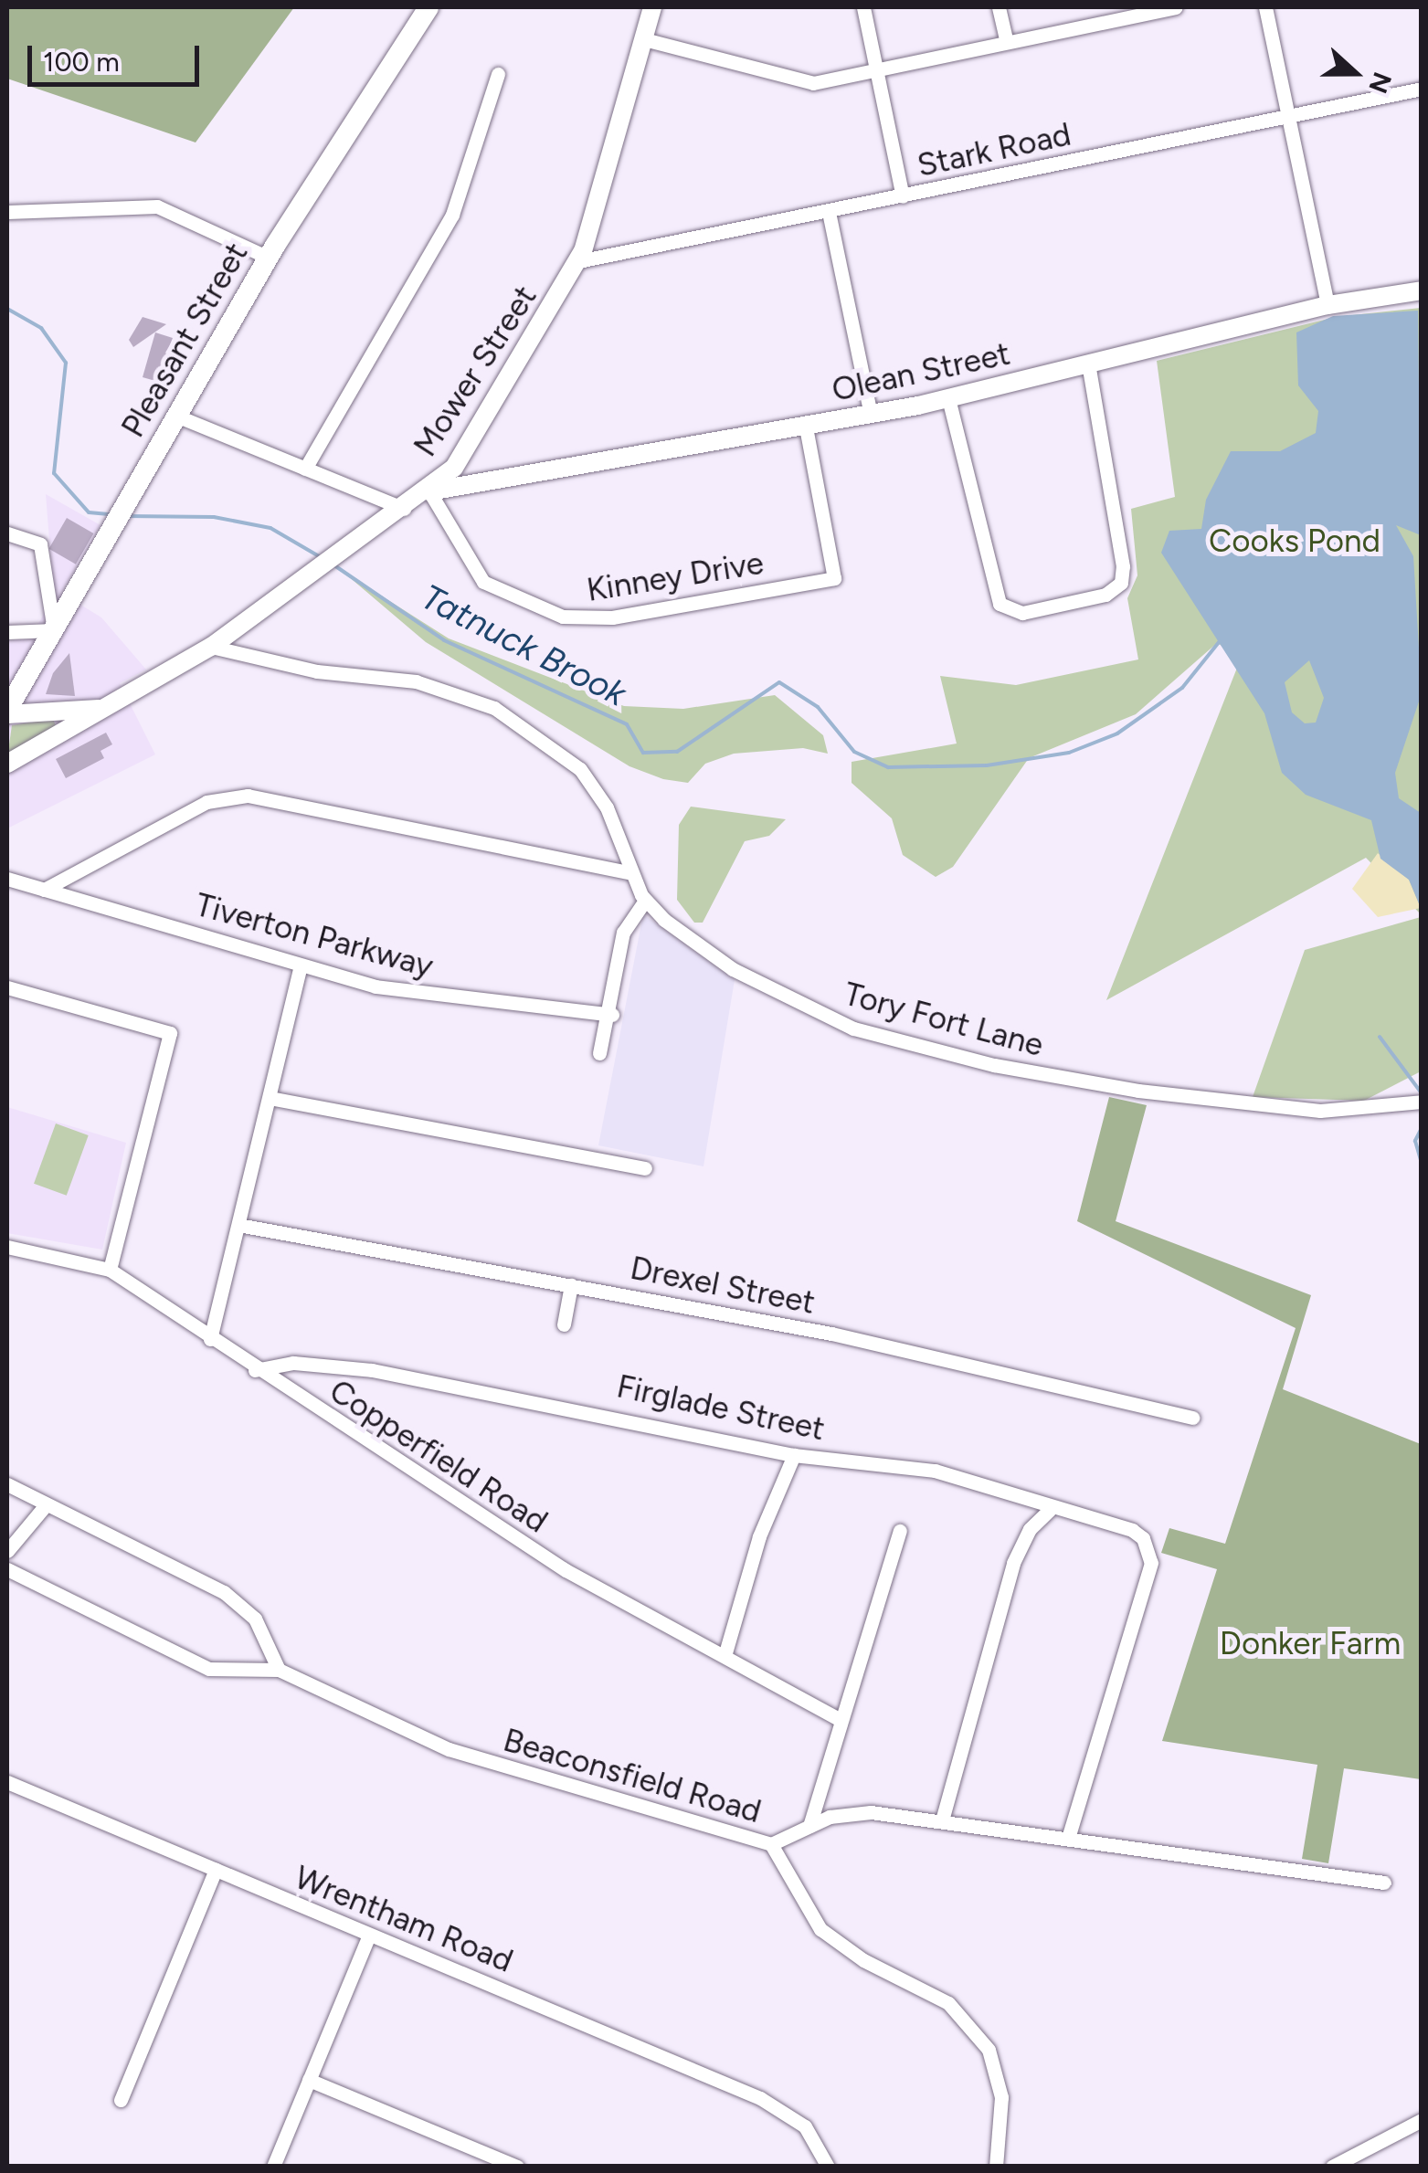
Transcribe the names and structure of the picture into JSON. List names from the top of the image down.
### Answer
{
  "streets": {
    "main road": ["Pleasant Street"],
    "street": [
      "Stark Road",
      "Mower Street",
      "Olean Street",
      "Kinney Drive",
      "Tiverton Parkway",
      "Tory Fort Lane",
      "Drexel Street",
      "Firglade Street",
      "Copperfield Road",
      "Beaconsfield Road",
      "Wrentham Road"
    ]
  },
  "crossings": [
    ["Stark Road", "Mower Street"],
    ["Pleasant Street", "Mower Street"],
    ["Mower Street", "Olean Street"],
    ["Mower Street", "Kinney Drive"],
    ["Mower Street", "Tory Fort Lane"],
    ["Olean Street", "Kinney Drive"],
    ["Firglade Street", "Copperfield Road"],
    ["Firglade Street", "Beaconsfield Road"]
  ],
  "water": ["Tatnuck Brook"],
  "parks": ["Cooks Pond", "Donker Farm"],
  "scale_bar": "100 m",
  "north": "right"
}
